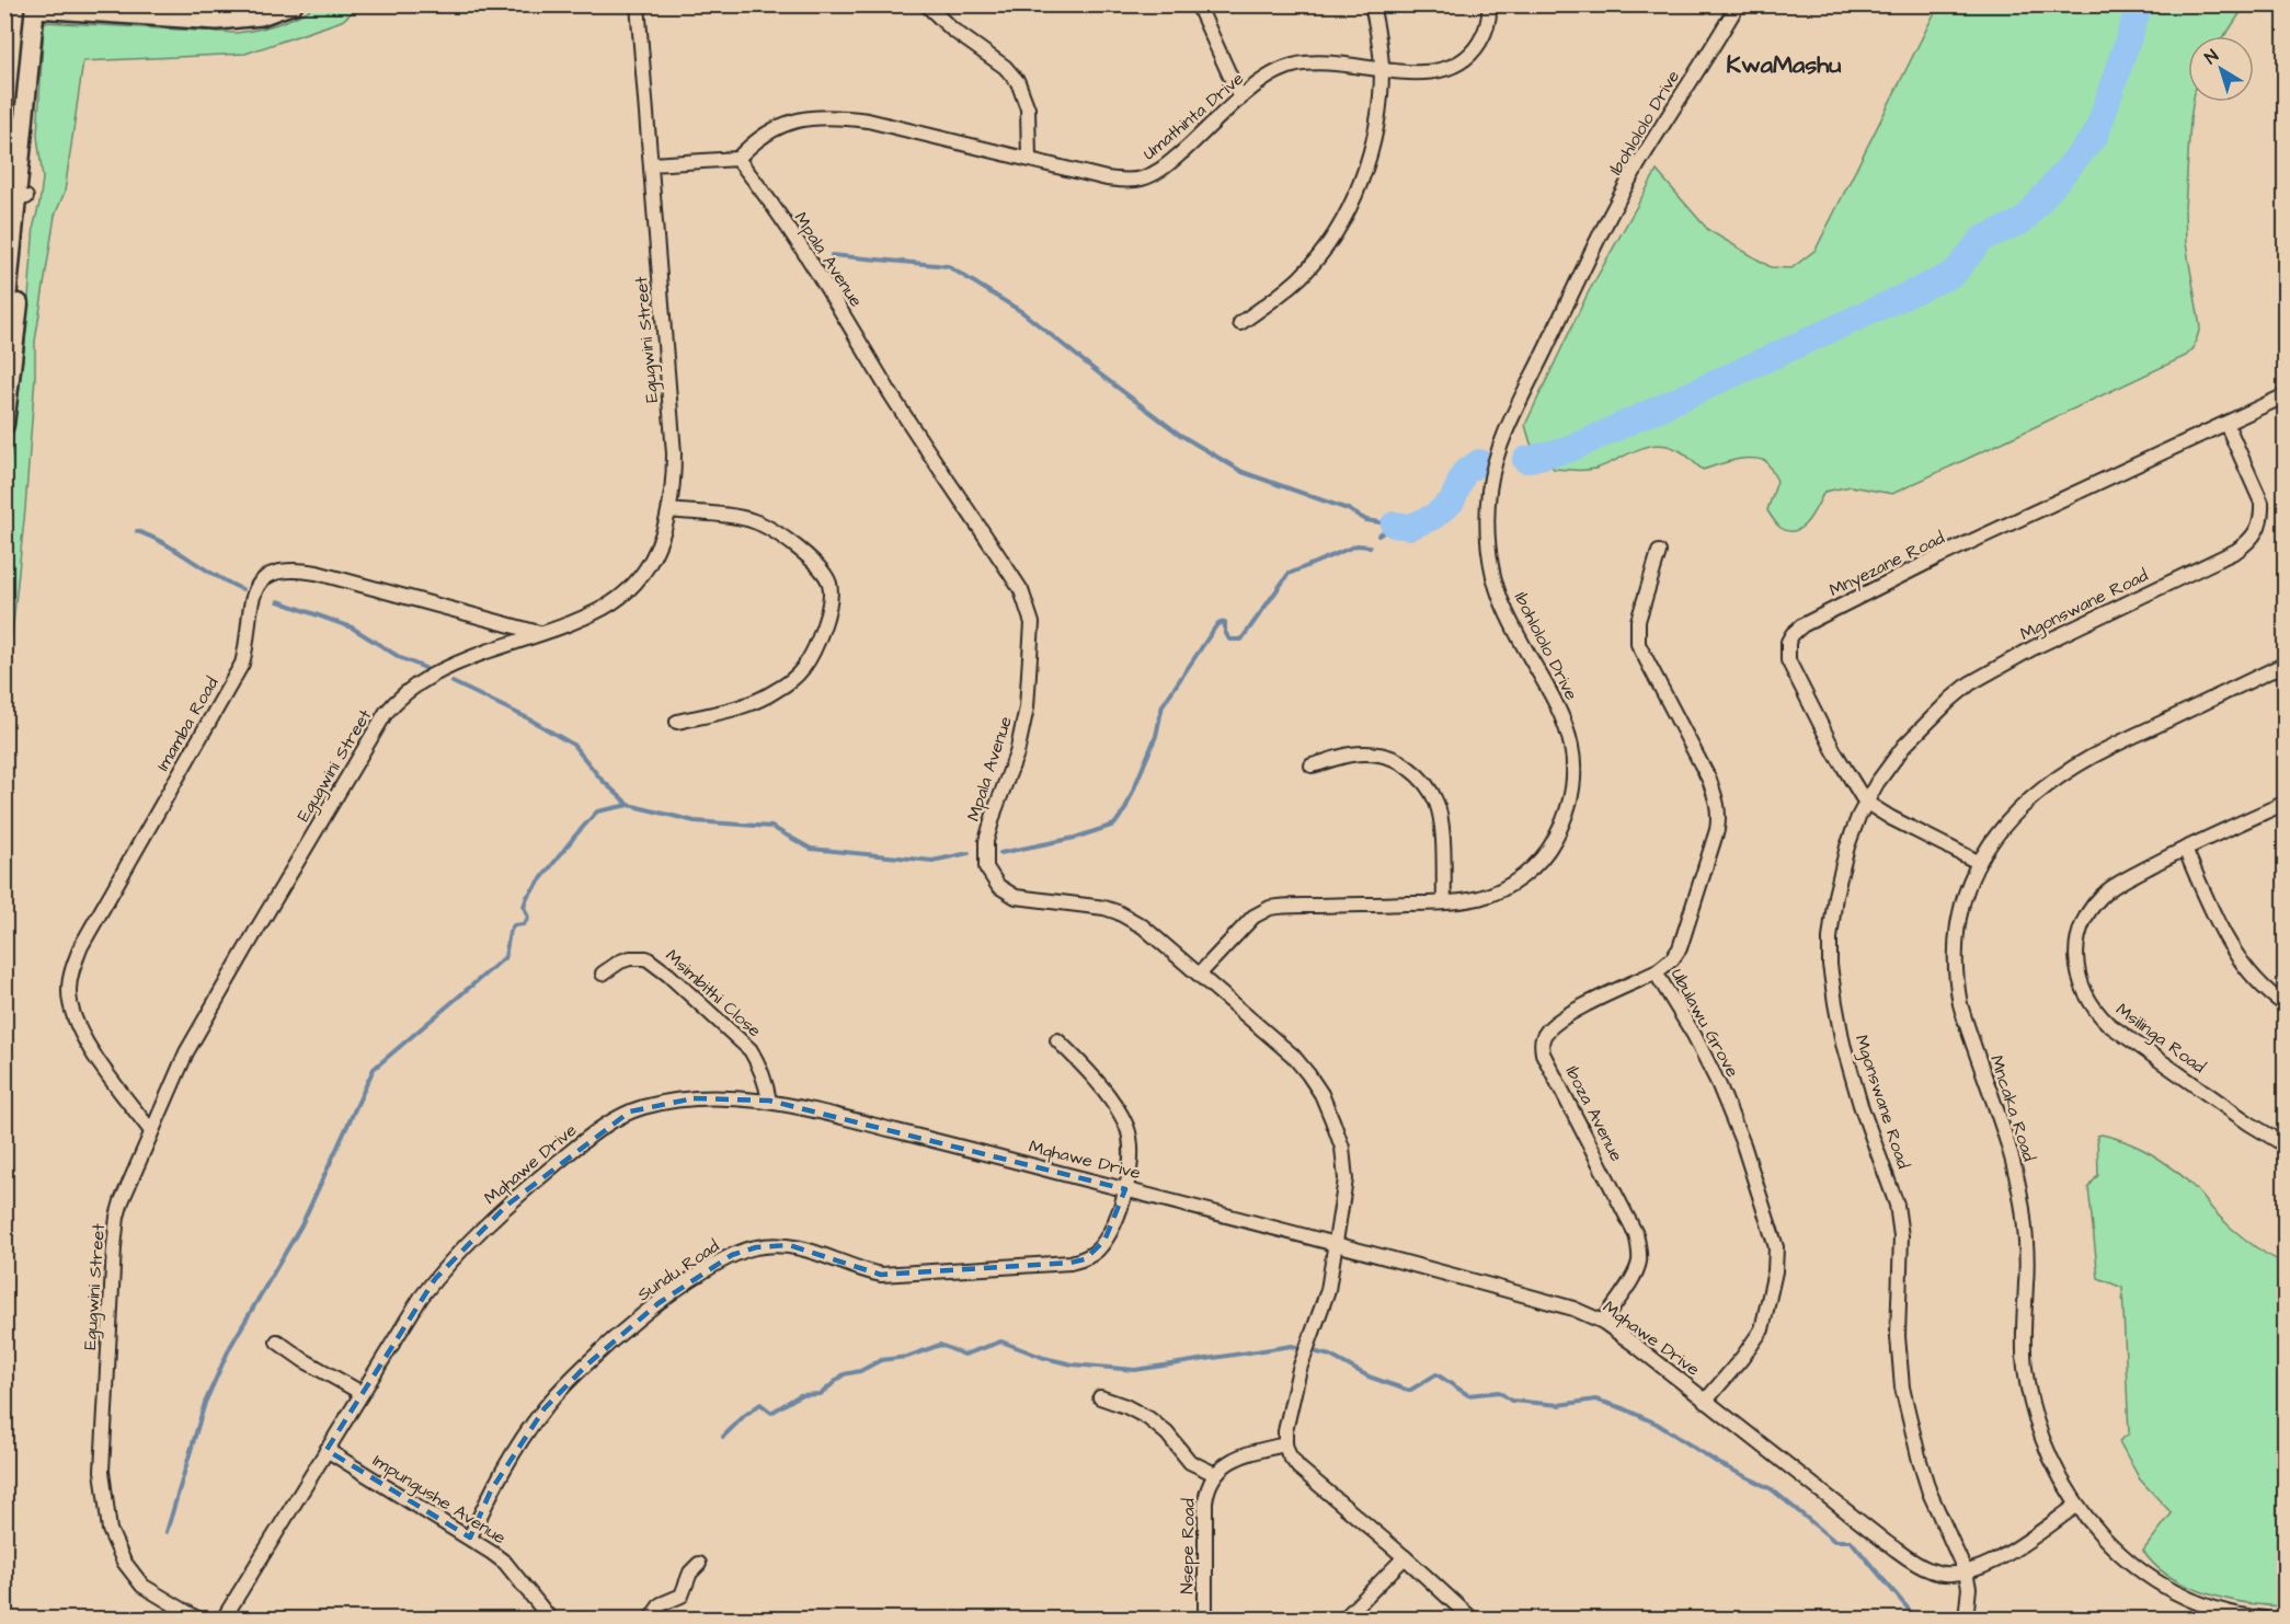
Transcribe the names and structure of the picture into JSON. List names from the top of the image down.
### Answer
{
  "streets": {
    "street": [
      "Umathinta Drive",
      "Ibohlololo Drive",
      "Mpala Avenue",
      "Egugwini Street",
      "Mnyezane Road",
      "Mgonswane Road",
      "Imamba Road",
      "Msimbithi Close",
      "Ubulawu Grove",
      "Msilinga Road",
      "Mncaka Road",
      "Iboza Avenue",
      "Mqhawe Drive",
      "Sundu Road",
      "Impungushe Avenue",
      "Nsepe Road"
    ]
  },
  "crossings": [
    ["Umathinta Drive", "Mpala Avenue"],
    ["Ibohlololo Drive", "Mpala Avenue"],
    ["Mpala Avenue", "Mqhawe Drive"],
    ["Egugwini Street", "Imamba Road"],
    ["Mnyezane Road", "Mgonswane Road"],
    ["Mnyezane Road", "Mncaka Road"],
    ["Mgonswane Road", "Mqhawe Drive"],
    ["Msimbithi Close", "Mqhawe Drive"],
    ["Ubulawu Grove", "Iboza Avenue"],
    ["Ubulawu Grove", "Mqhawe Drive"],
    ["Mncaka Road", "Mqhawe Drive"],
    ["Iboza Avenue", "Mqhawe Drive"],
    ["Mqhawe Drive", "Sundu Road"],
    ["Mqhawe Drive", "Impungushe Avenue"],
    ["Sundu Road", "Impungushe Avenue"]
  ],
  "districts": ["KwaMashu"],
  "north": "top left"
}
